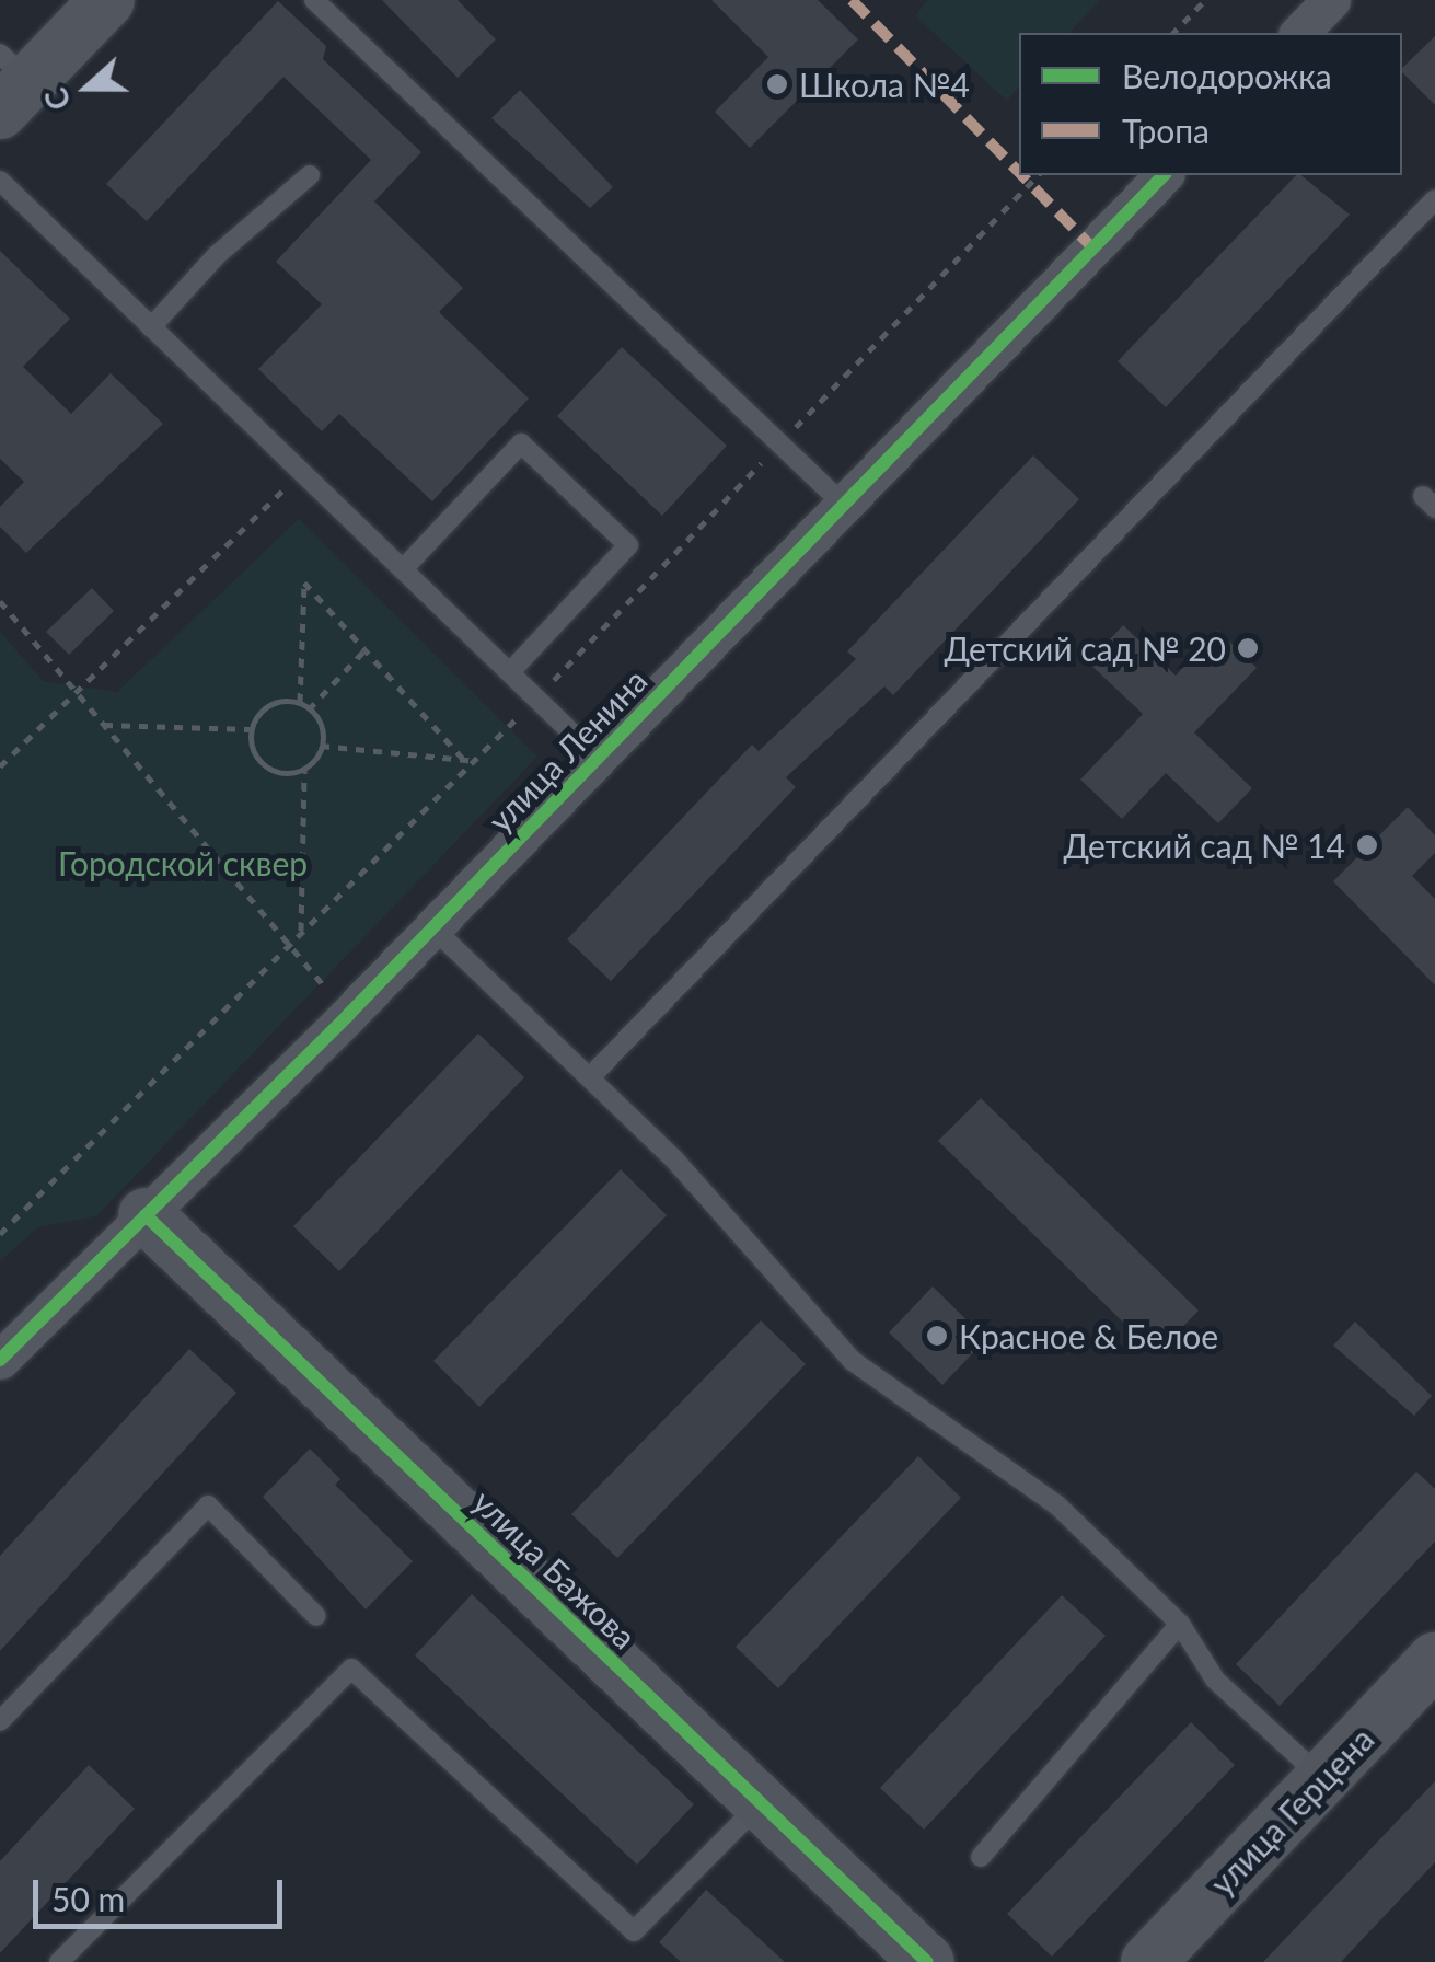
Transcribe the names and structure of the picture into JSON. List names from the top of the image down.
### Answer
{
  "streets": {
    "street": ["улица Ленина", "улица Бажова", "улица Герцена"]
  },
  "crossings": [
    ["улица Ленина", "улица Бажова"]
  ],
  "parks": ["Городской сквер"],
  "places": [
    "Школа №4",
    "Детский сад № 20",
    "Детский сад № 14",
    "Красное & Белое"
  ],
  "legend": ["Велодорожка", "Тропа"],
  "scale_bar": "50 m",
  "north": "left"
}
